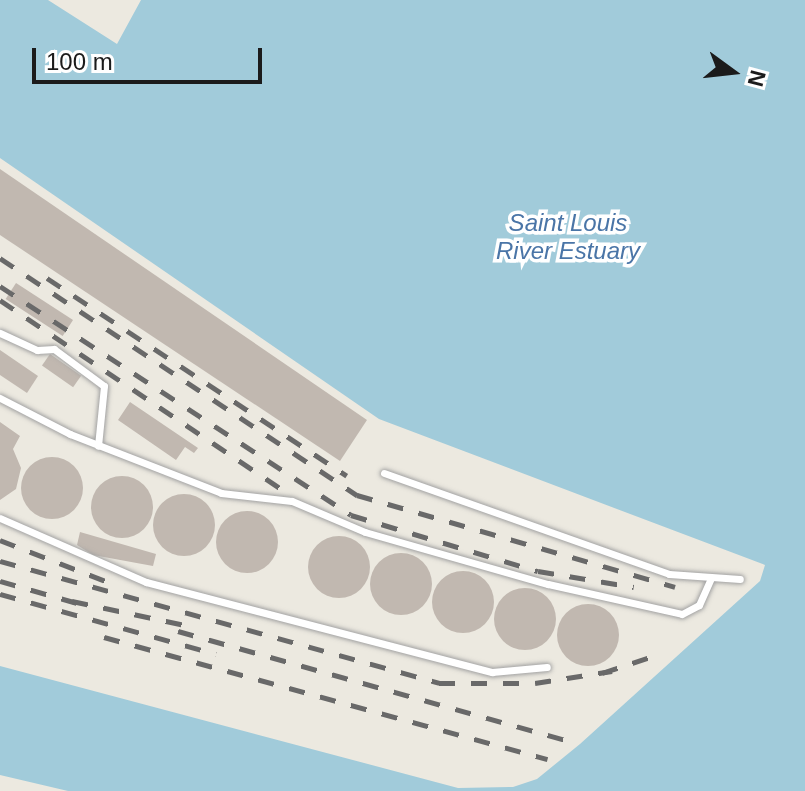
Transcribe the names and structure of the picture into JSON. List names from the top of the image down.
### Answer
{
  "water": ["Saint Louis River Estuary"],
  "scale_bar": "100 m",
  "north": "right"
}
